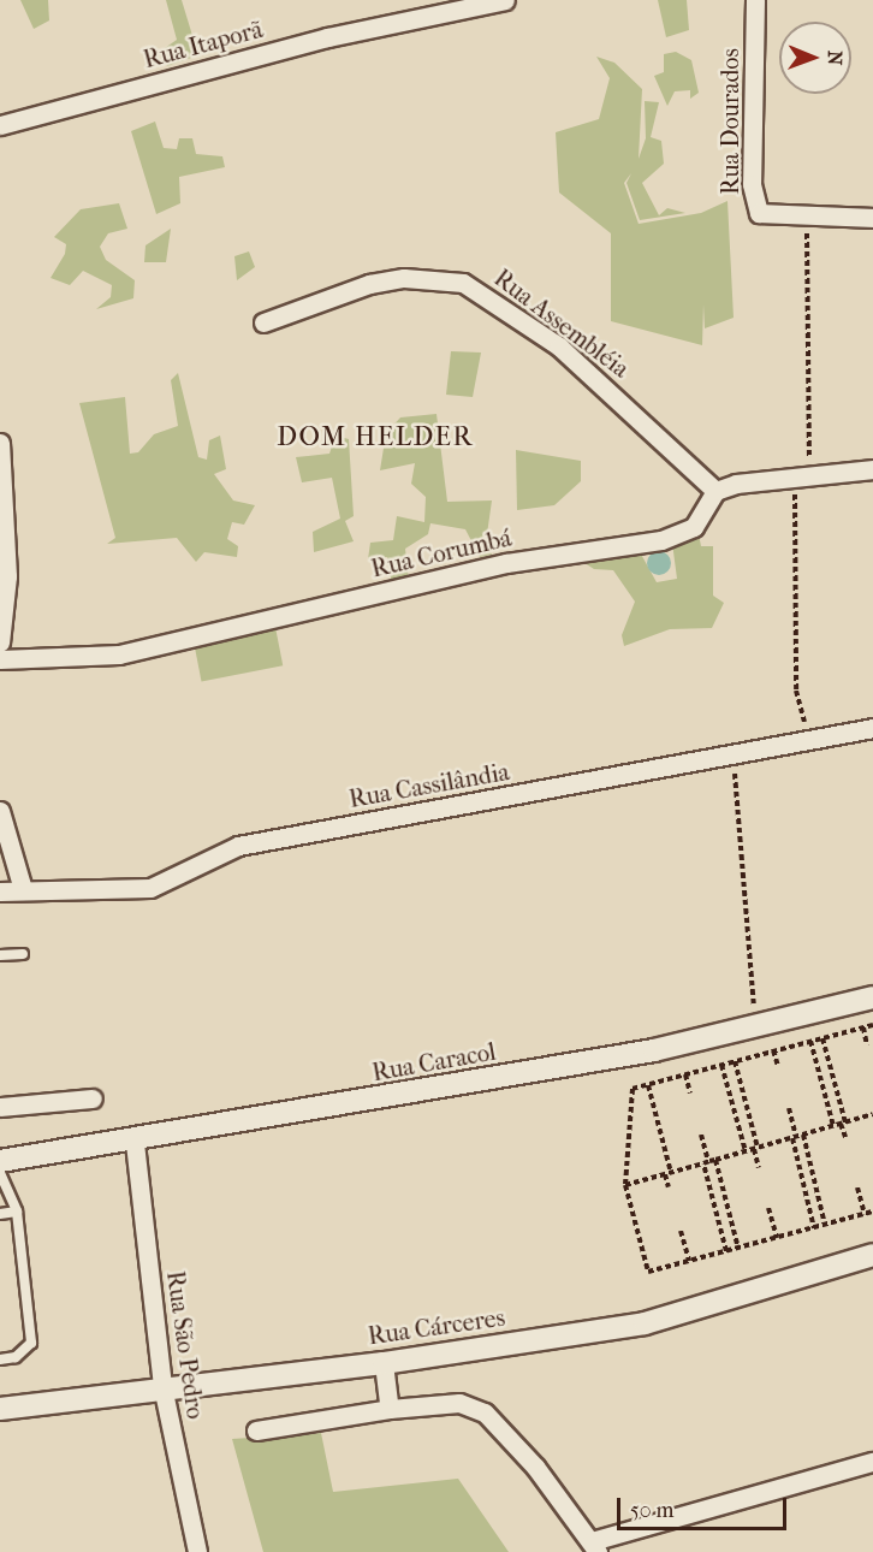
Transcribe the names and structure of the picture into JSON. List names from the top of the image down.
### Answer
{
  "streets": {
    "street": [
      "Rua Itaporã",
      "Rua Dourados",
      "Rua Assembléia",
      "Rua Corumbá",
      "Rua Cassilândia",
      "Rua Caracol",
      "Rua Cárceres",
      "Rua São Pedro"
    ]
  },
  "crossings": [
    ["Rua Assembléia", "Rua Corumbá"],
    ["Rua Caracol", "Rua São Pedro"],
    ["Rua Cárceres", "Rua São Pedro"]
  ],
  "districts": ["DOM HELDER"],
  "scale_bar": "50 m",
  "north": "right"
}
